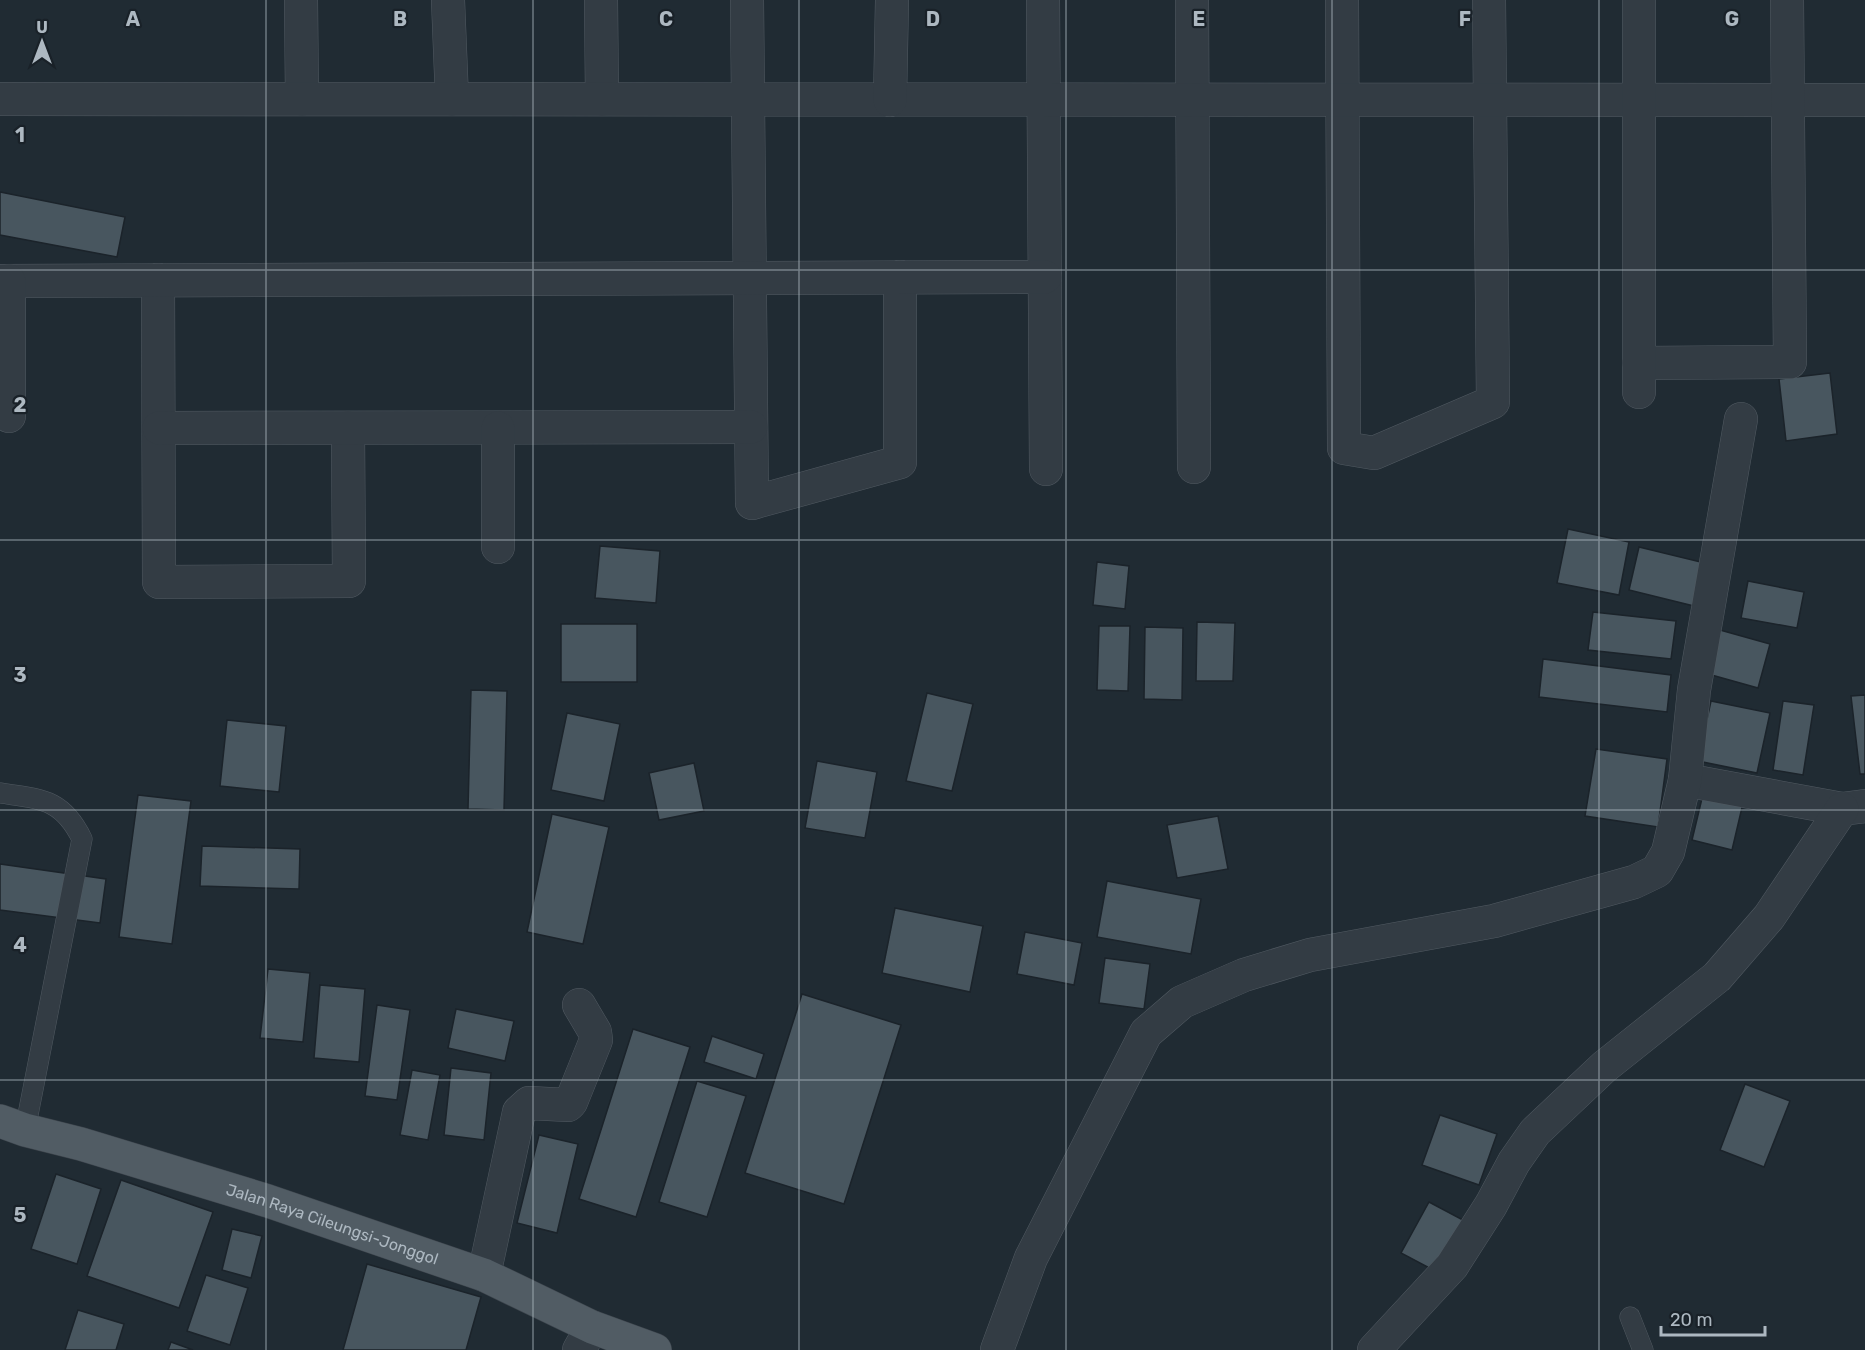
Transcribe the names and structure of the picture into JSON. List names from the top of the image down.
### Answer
{
  "streets": {
    "main road": ["Jalan Raya Cileungsi-Jonggol"]
  },
  "scale_bar": "20 m",
  "north": "top",
  "grid": {
    "columns": [
      "A",
      "B",
      "C",
      "D",
      "E",
      "F",
      "G"
    ],
    "rows": [
      "1",
      "2",
      "3",
      "4",
      "5"
    ]
  }
}
